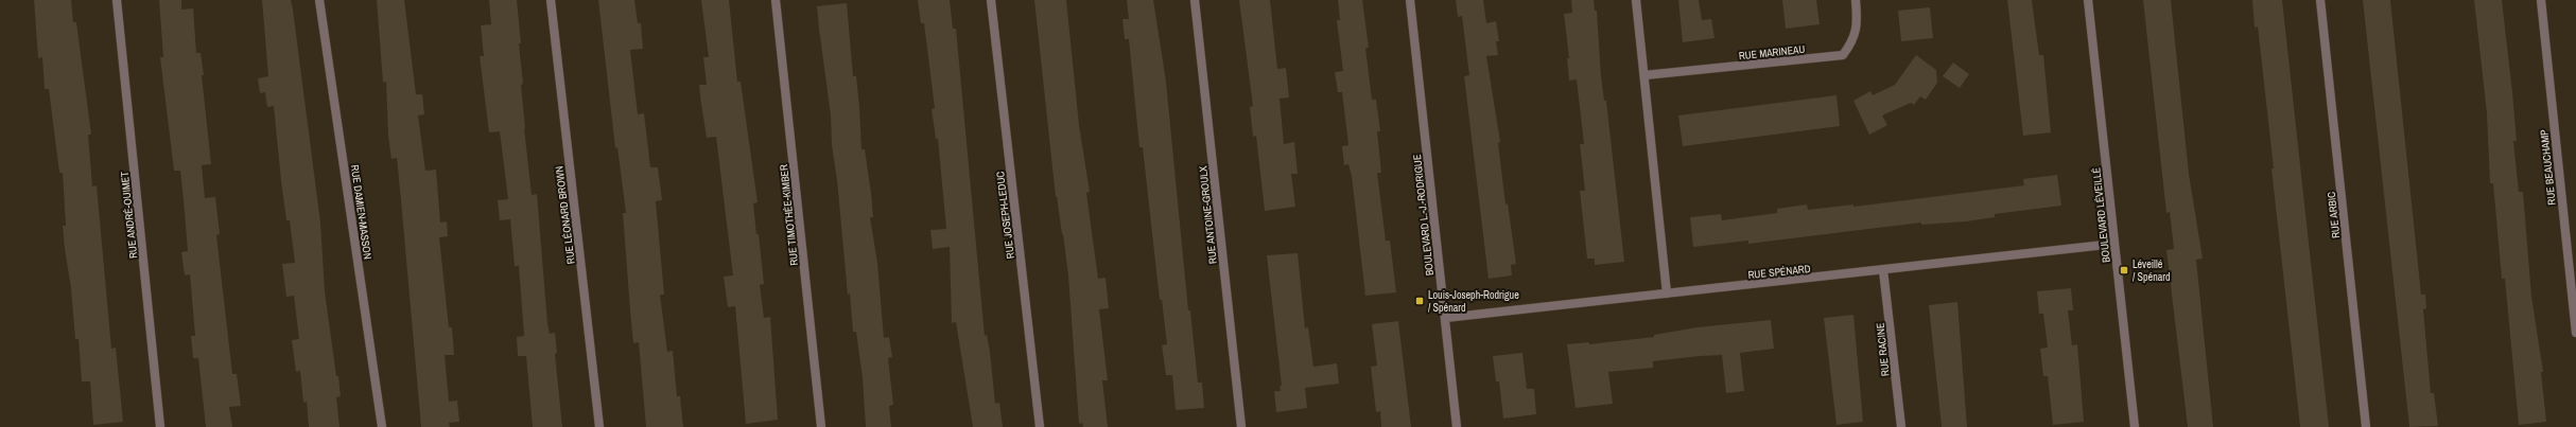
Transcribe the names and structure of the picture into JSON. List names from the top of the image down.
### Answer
{
  "streets": {
    "street": [
      "RUE MARINEAU",
      "RUE BEAUCHAMP",
      "RUE DAMIEN-MASSON",
      "RUE ANDRÉ-OUIMET",
      "RUE LÉONARD BROWN",
      "RUE TIMOTHÉE-KIMBER",
      "RUE JOSEPH-LEDUC",
      "RUE ANTOINE-GROULX",
      "BOULEVARD L.-J.-RODRIGUE",
      "BOULEVARD LÉVEILLÉ",
      "RUE ARBIC",
      "RUE SPÉNARD",
      "RUE RACINE"
    ]
  },
  "crossings": [
    ["BOULEVARD L.-J.-RODRIGUE", "RUE SPÉNARD"],
    ["BOULEVARD LÉVEILLÉ", "RUE SPÉNARD"],
    ["RUE SPÉNARD", "RUE RACINE"]
  ],
  "places": {
    "transit": ["Léveillé / Spénard", "Louis-Joseph-Rodrigue / Spénard"]
  }
}
